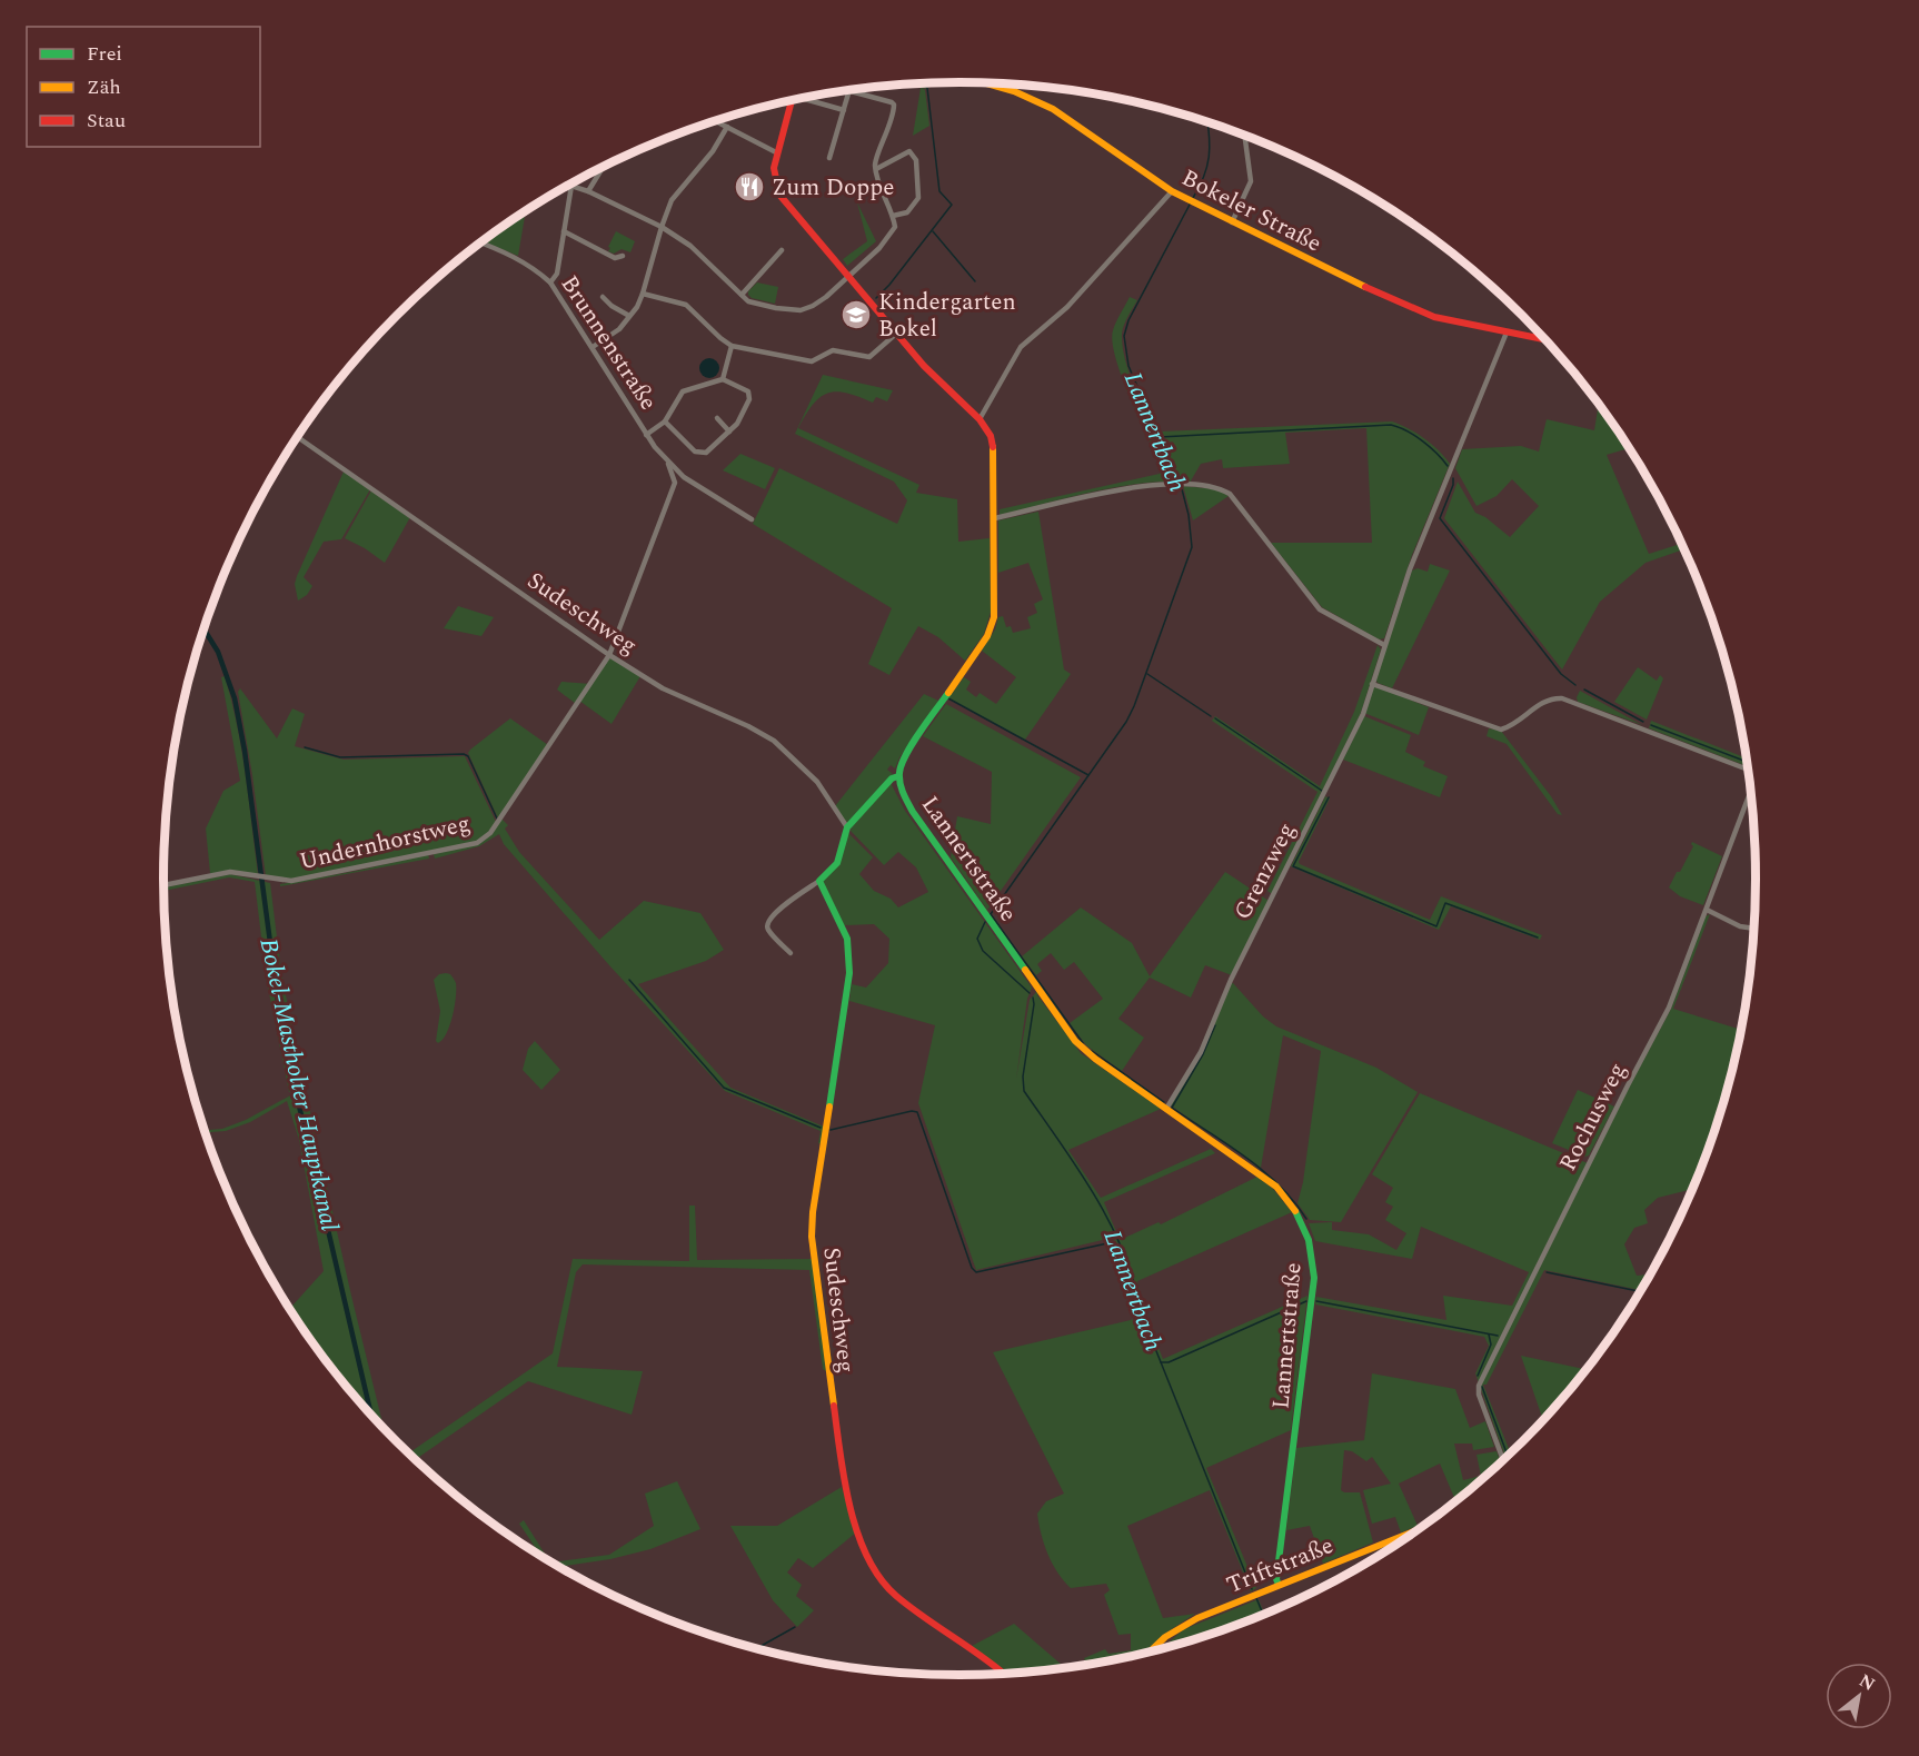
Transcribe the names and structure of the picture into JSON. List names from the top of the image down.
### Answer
{
  "streets": {
    "street": [
      "Bokeler Straße",
      "Brunnenstraße",
      "Sudeschweg",
      "Undernhorstweg",
      "Lannertstraße",
      "Grenzweg",
      "Rochusweg",
      "Triftstraße"
    ]
  },
  "crossings": [
    ["Bokeler Straße", "Grenzweg"],
    ["Sudeschweg", "Undernhorstweg"],
    ["Lannertstraße", "Grenzweg"],
    ["Lannertstraße", "Triftstraße"],
    ["Grenzweg", "Rochusweg"]
  ],
  "water": ["Lannertbach", "Bokel-Mastholter Hauptkanal"],
  "places": {
    "restaurant": ["Zum Doppe"],
    "school or university": ["Kindergarten Bokel"]
  },
  "legend": ["Frei", "Zäh", "Stau"],
  "north": "top right"
}
